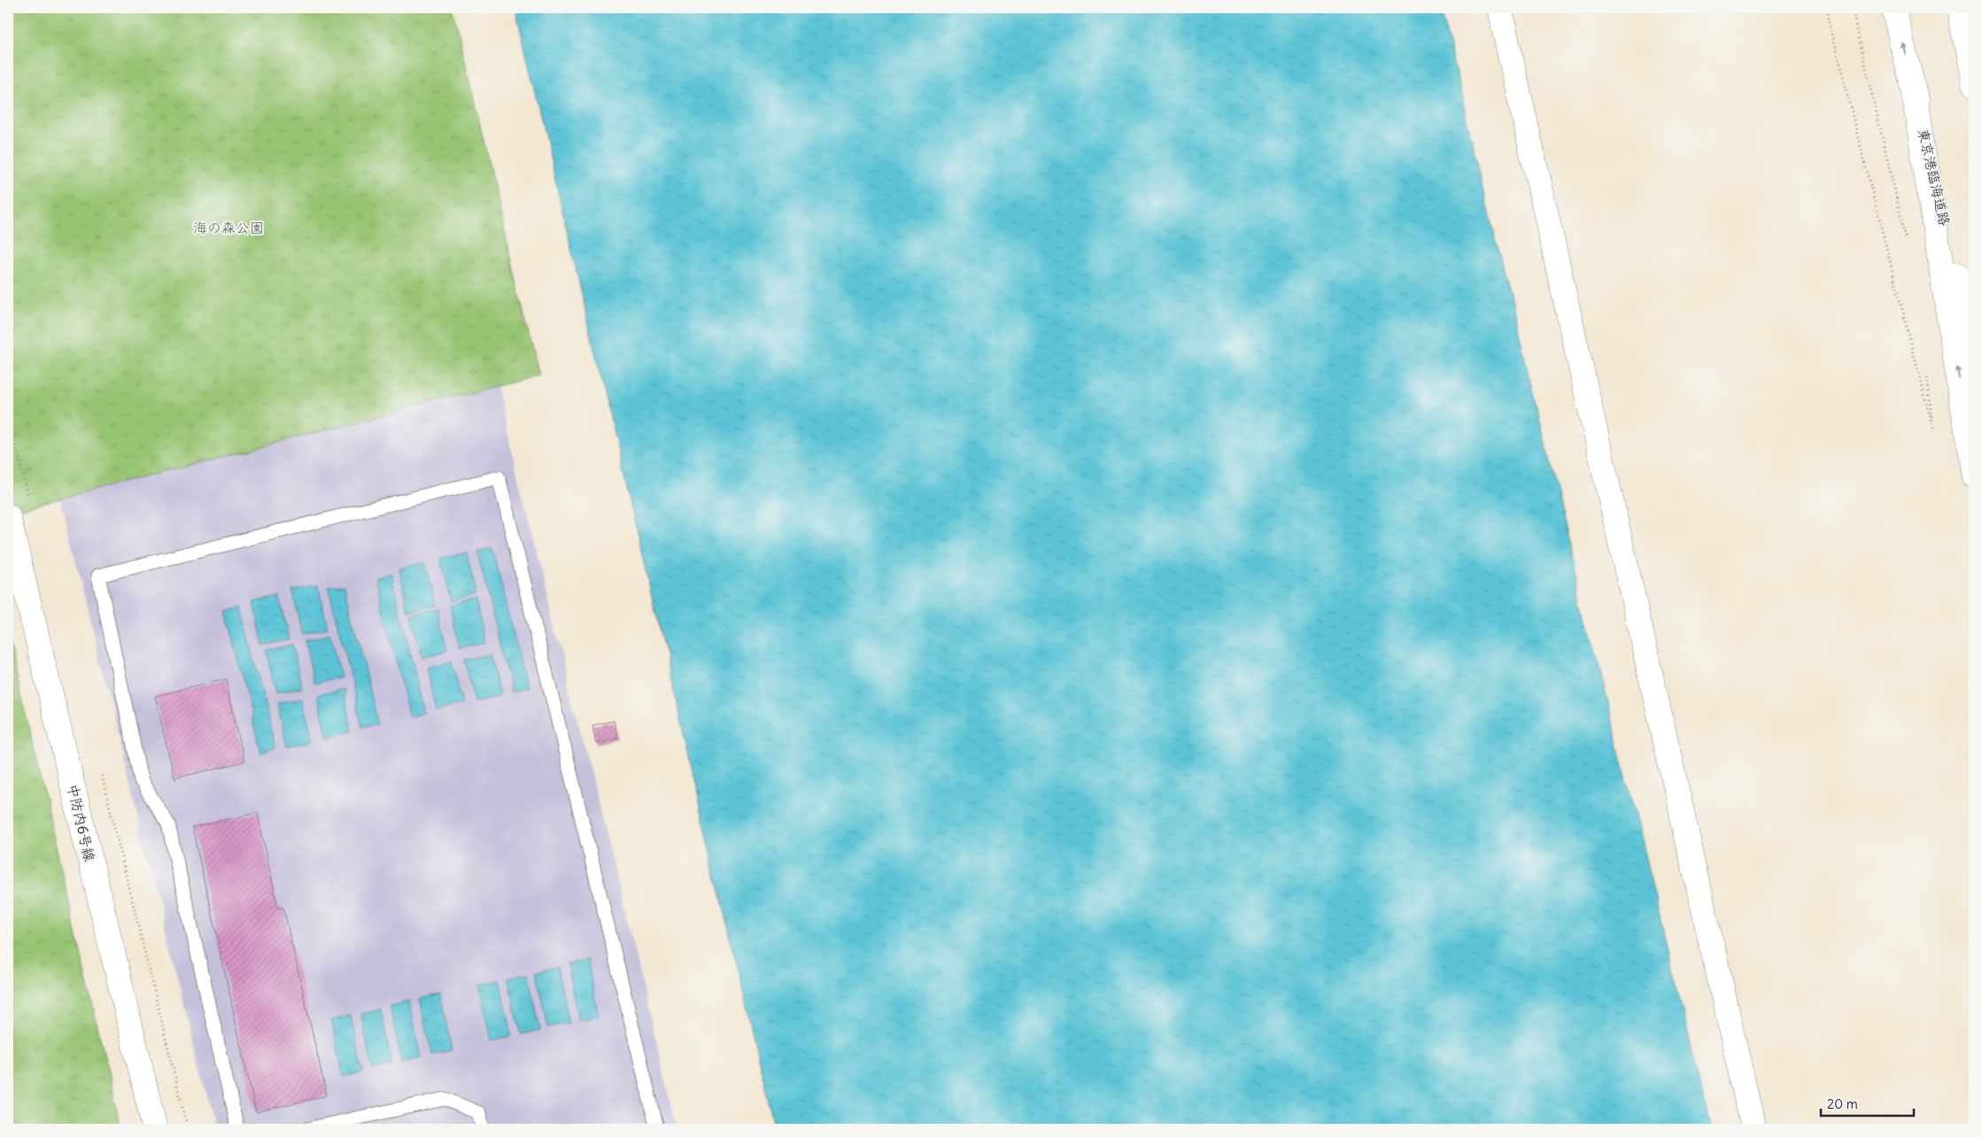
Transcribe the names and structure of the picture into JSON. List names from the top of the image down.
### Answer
{
  "streets": {
    "street": ["東京港臨海道路", "中防内6号線"]
  },
  "parks": ["海の森公園"],
  "scale_bar": "20 m"
}
